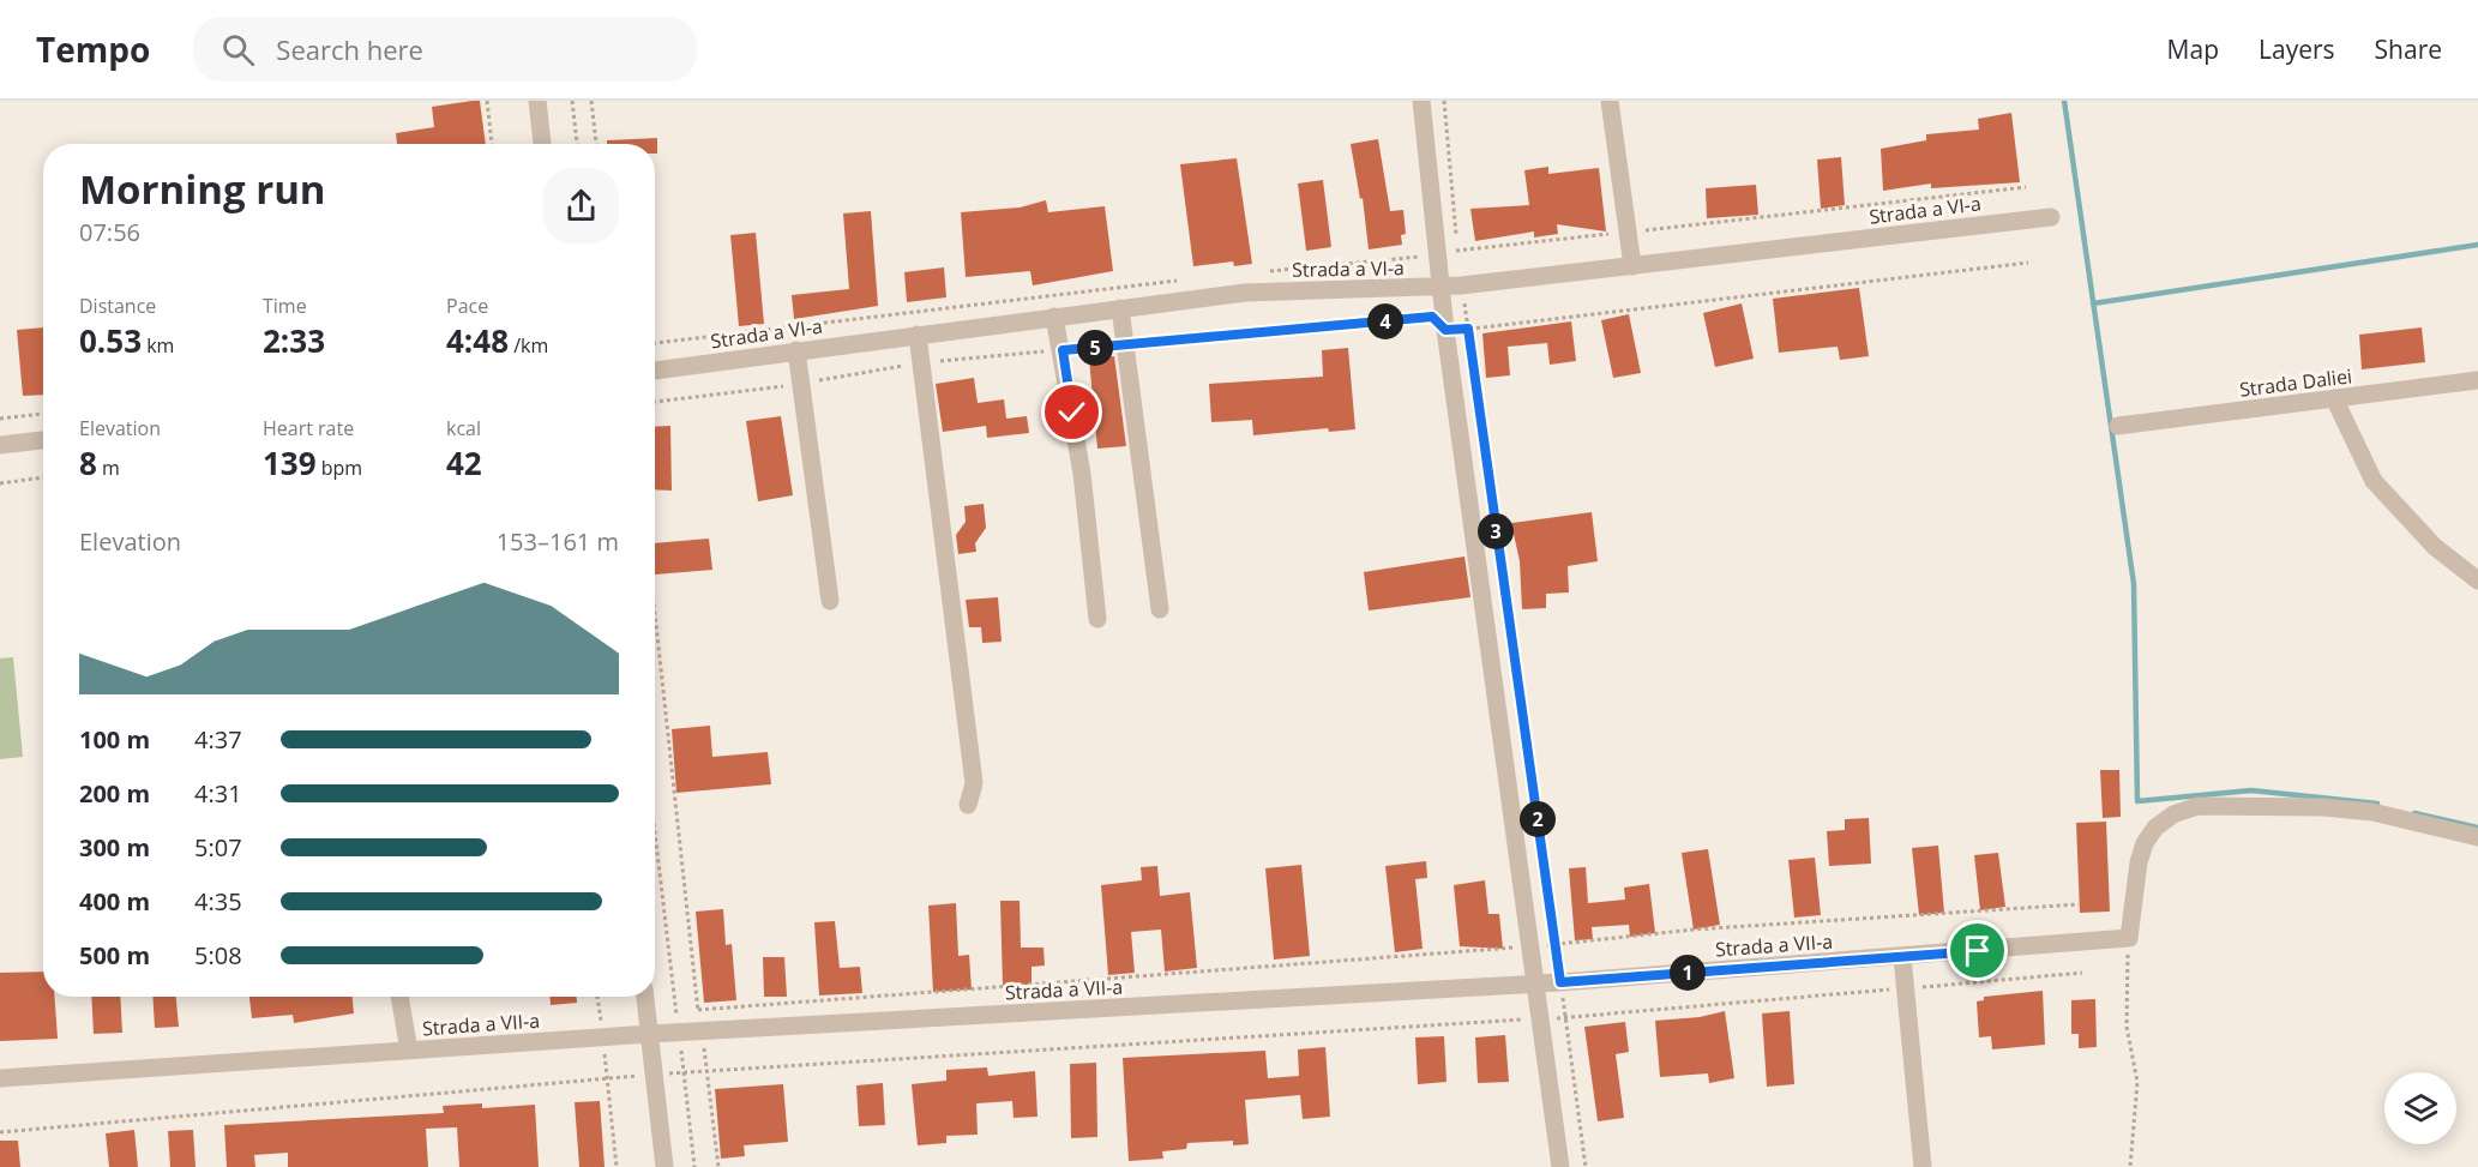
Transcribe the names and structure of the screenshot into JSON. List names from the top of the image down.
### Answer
{
  "streets": {
    "street": ["Strada a VI-a", "Strada Daliei", "Strada a VII-a"]
  },
  "page": {
    "header": "Tempo",
    "search": "Search here",
    "nav": ["Map", "Layers", "Share"],
    "heading": ["Morning run", "07:56"],
    "stats": [
      ["Distance", "0.53 km"],
      ["Time", "2:33"],
      ["Pace", "4:48 /km"],
      ["Elevation", "8 m"],
      ["Heart rate", "139 bpm"],
      ["kcal", "42"]
    ],
    "pins": [
      "4",
      "5",
      "3",
      "2",
      "1"
    ],
    "chart": ["Elevation", "153–161 m"],
    "list": [
      {
        "name": "100 m",
        "note": "4:37"
      },
      {
        "name": "200 m",
        "note": "4:31"
      },
      {
        "name": "300 m",
        "note": "5:07"
      },
      {
        "name": "400 m",
        "note": "4:35"
      },
      {
        "name": "500 m",
        "note": "5:08"
      }
    ]
  }
}
